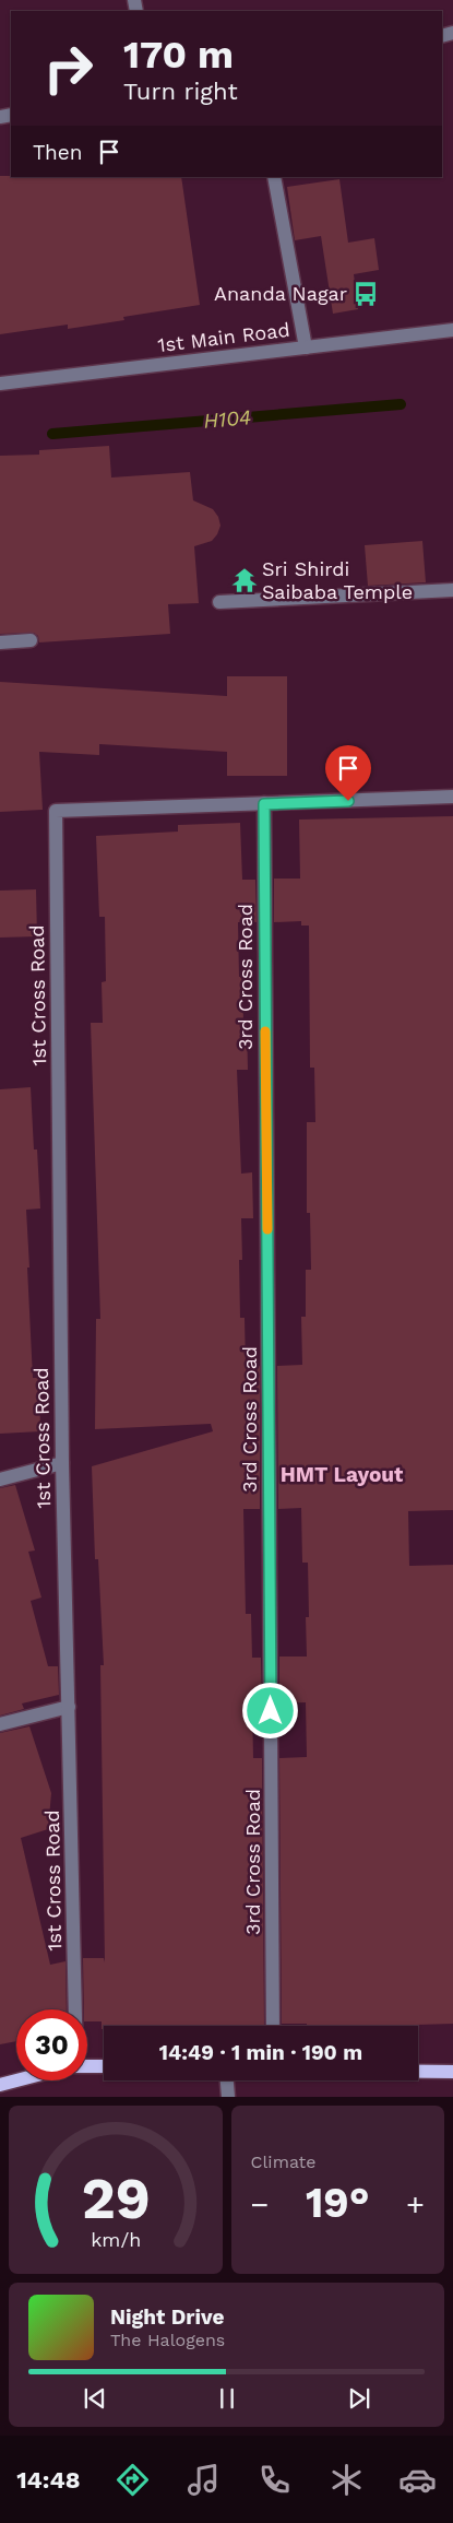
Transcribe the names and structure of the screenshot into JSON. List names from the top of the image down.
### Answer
{
  "streets": {
    "street": ["1st Main Road", "3rd Cross Road", "1st Cross Road"]
  },
  "crossings": [
    ["3rd Cross Road", "1st Cross Road"]
  ],
  "districts": ["HMT Layout"],
  "water": ["H104"],
  "places": {
    "bus stop": ["Ananda Nagar"],
    "temple": ["Sri Shirdi Saibaba Temple"]
  },
  "page": {
    "turn": ["170 m", "Turn right"],
    "then": "Then",
    "limit": "30",
    "trip": "14:49 · 1 min · 190 m",
    "tile": "Climate",
    "heat": ["−", "19°", "+"],
    "song": ["Night Drive", "The Halogens"],
    "tabs": "14:48",
    "gauge": ["29", "km/h"]
  }
}
